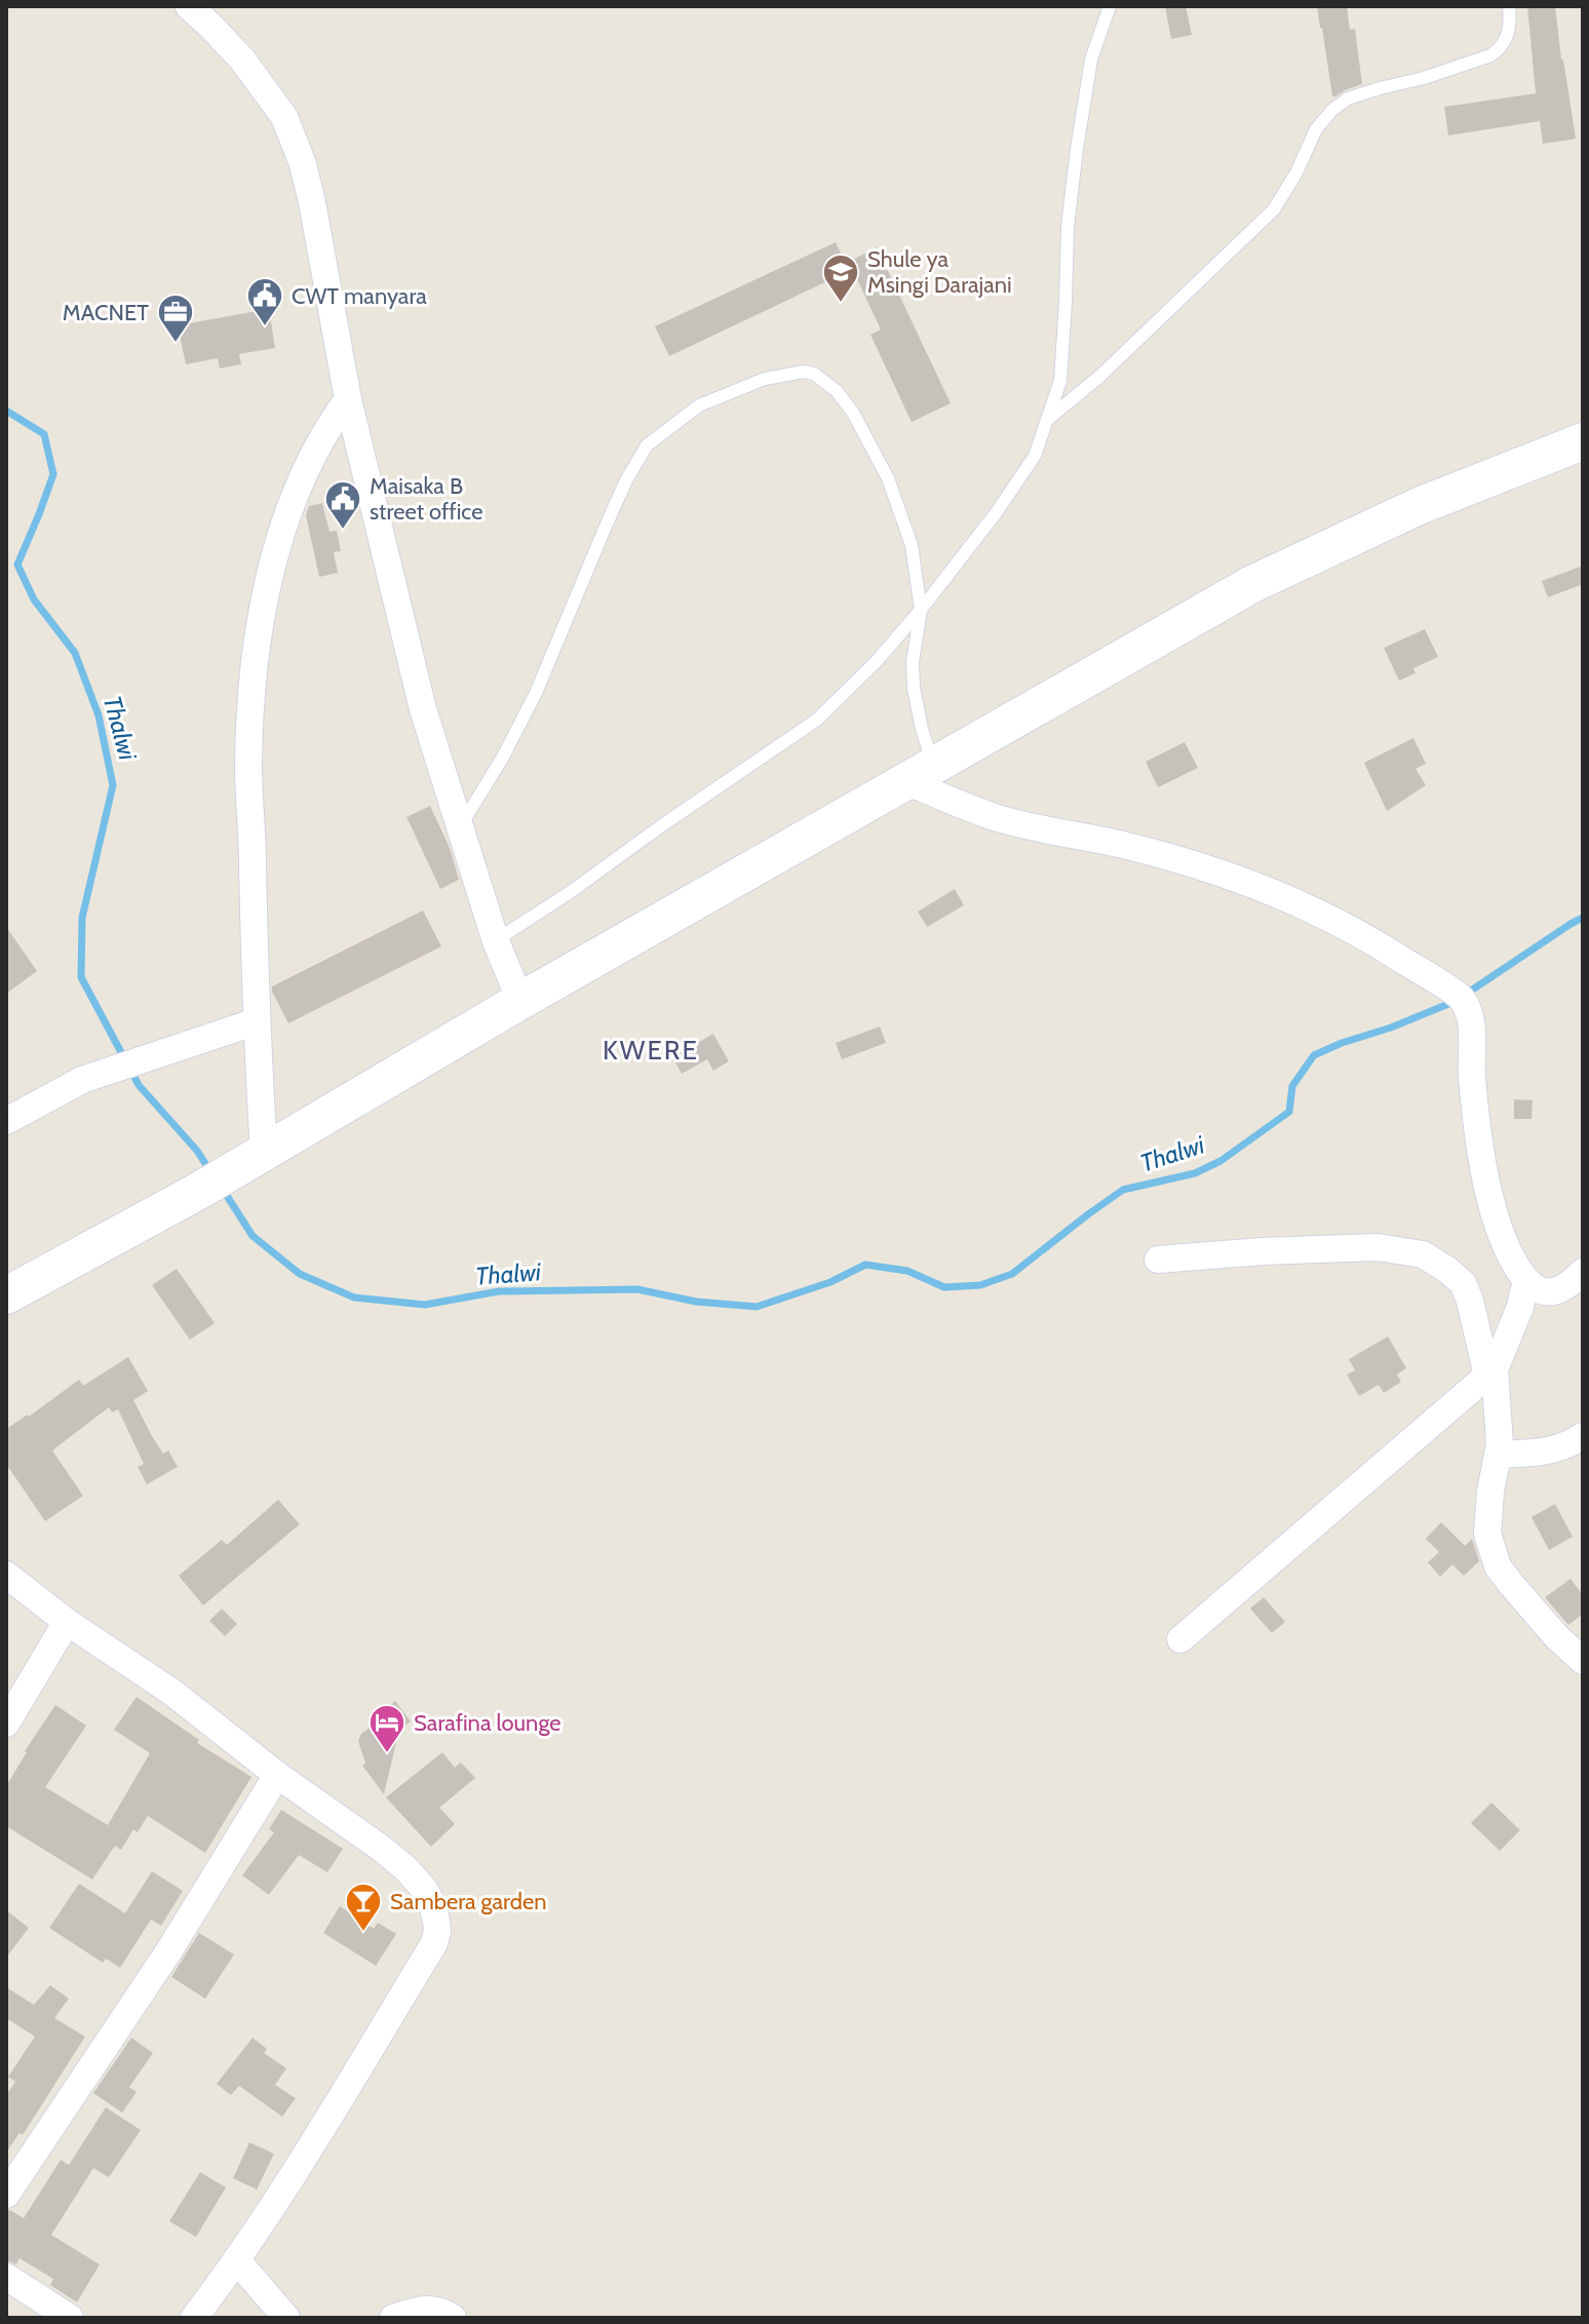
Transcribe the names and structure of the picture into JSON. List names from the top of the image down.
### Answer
{
  "districts": ["KWERE"],
  "water": ["Thalwi"],
  "places": {
    "school or university": ["Shule ya Msingi Darajani"],
    "public building": ["CWT manyara", "Maisaka B street office"],
    "office": ["MACNET"],
    "hotel": ["Sarafina lounge"],
    "bar": ["Sambera garden"]
  }
}
